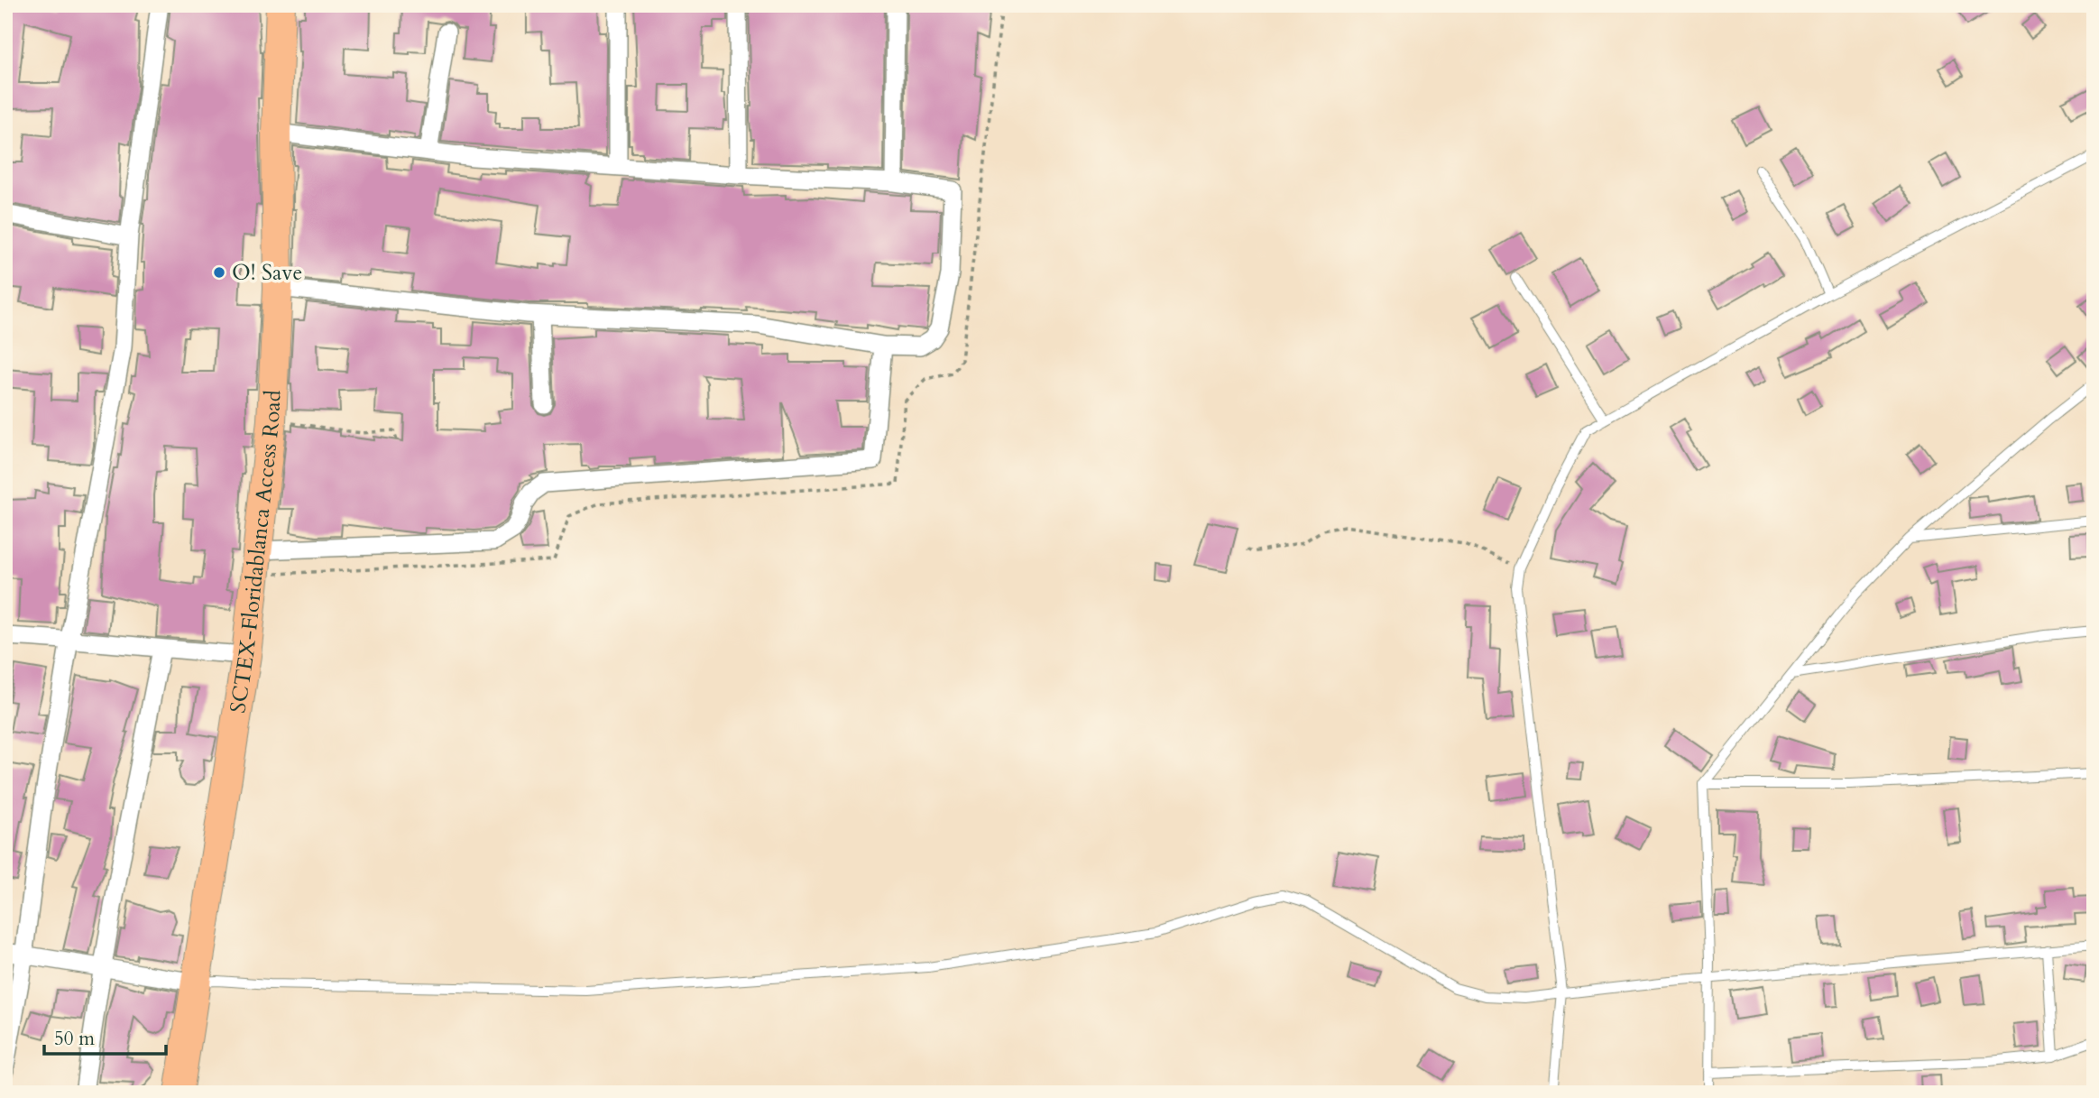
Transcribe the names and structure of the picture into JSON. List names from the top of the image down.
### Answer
{
  "streets": {
    "main road": ["SCTEX-Floridablanca Access Road"]
  },
  "places": ["O! Save"],
  "scale_bar": "50 m"
}
